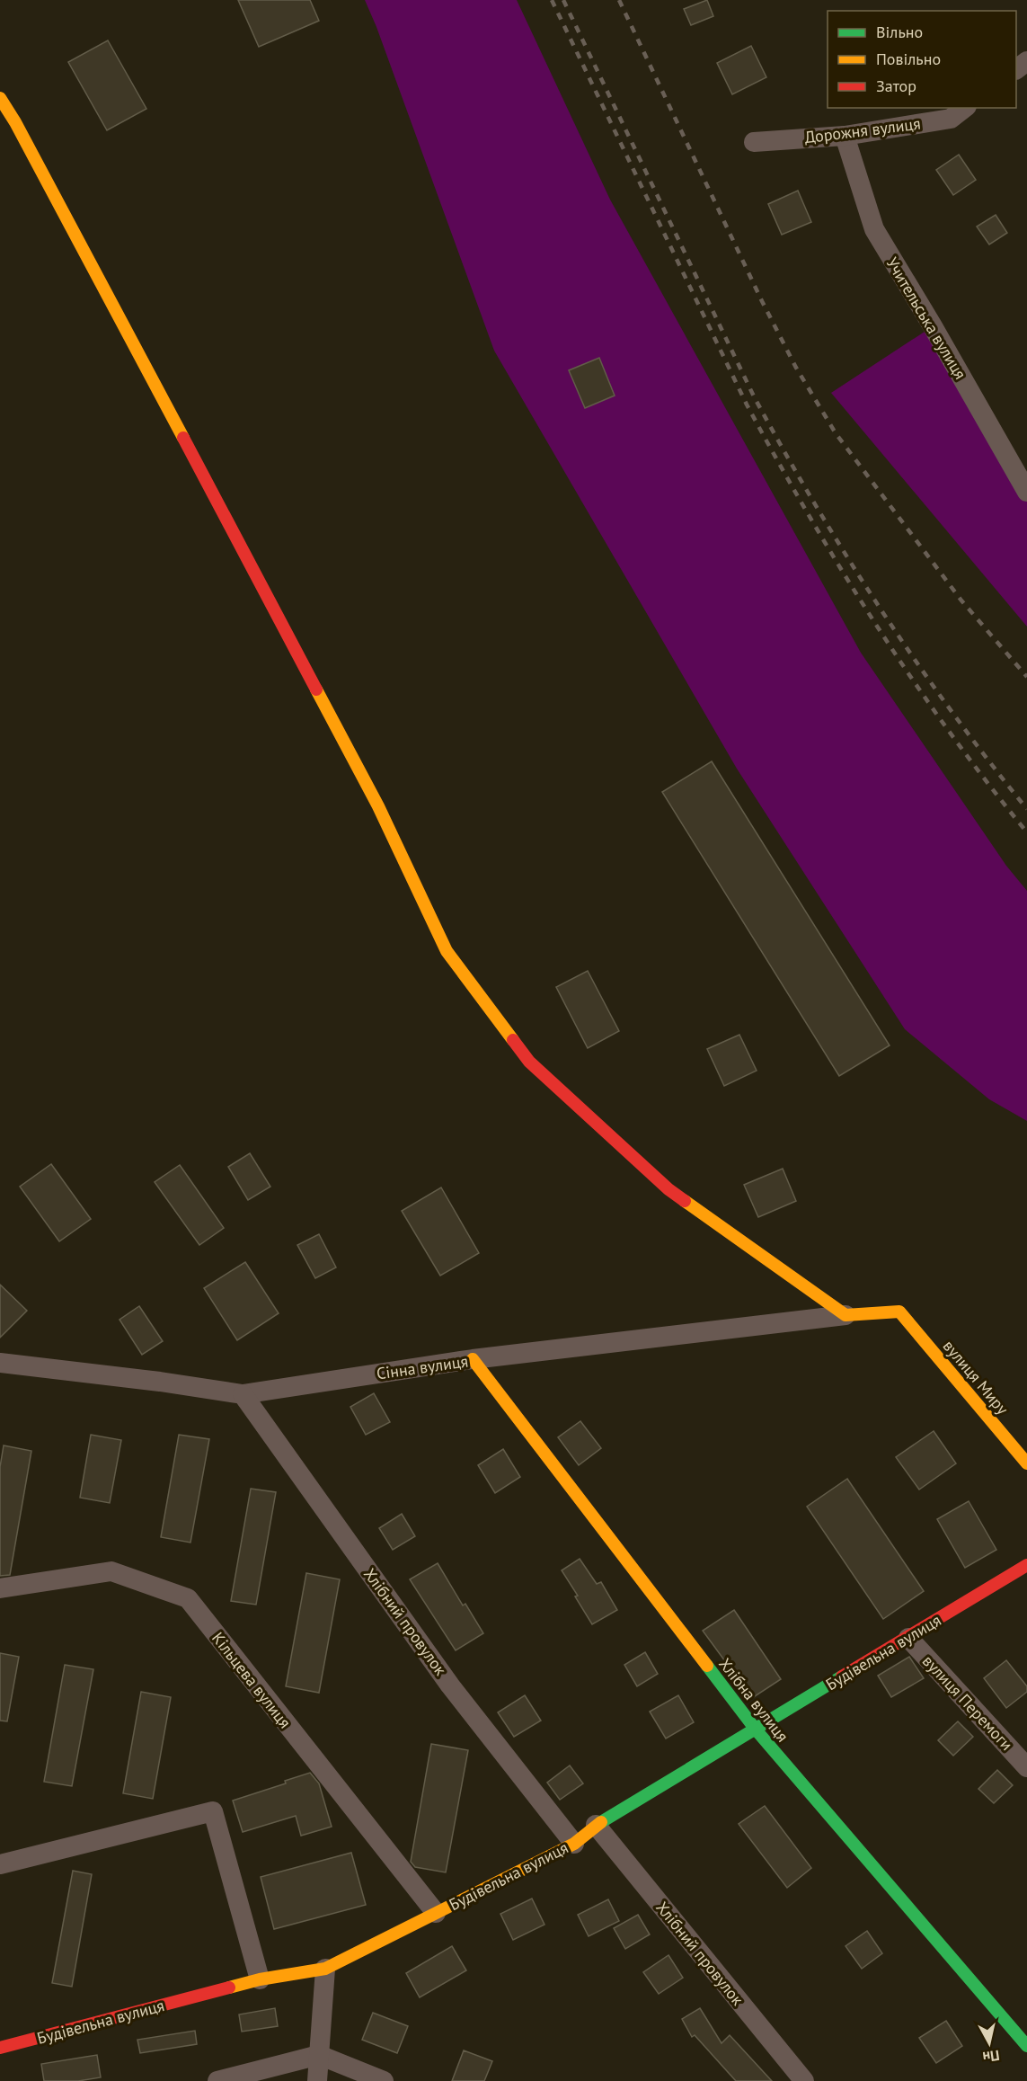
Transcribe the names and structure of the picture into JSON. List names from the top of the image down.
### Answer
{
  "streets": {
    "street": [
      "Дорожня вулиця",
      "Учительська вулиця",
      "Сінна вулиця",
      "вулиця Миру",
      "Хлібний провулок",
      "Будівельна вулиця",
      "Кільцева вулиця",
      "Хлібна вулиця",
      "вулиця Перемоги"
    ]
  },
  "crossings": [
    ["Дорожня вулиця", "Учительська вулиця"],
    ["Сінна вулиця", "вулиця Миру"],
    ["Сінна вулиця", "Хлібний провулок"],
    ["Сінна вулиця", "Хлібна вулиця"],
    ["Хлібний провулок", "Будівельна вулиця"],
    ["Будівельна вулиця", "Кільцева вулиця"],
    ["Будівельна вулиця", "Хлібна вулиця"],
    ["Будівельна вулиця", "вулиця Перемоги"]
  ],
  "legend": ["Вільно", "Повільно", "Затор"],
  "north": "bottom"
}
